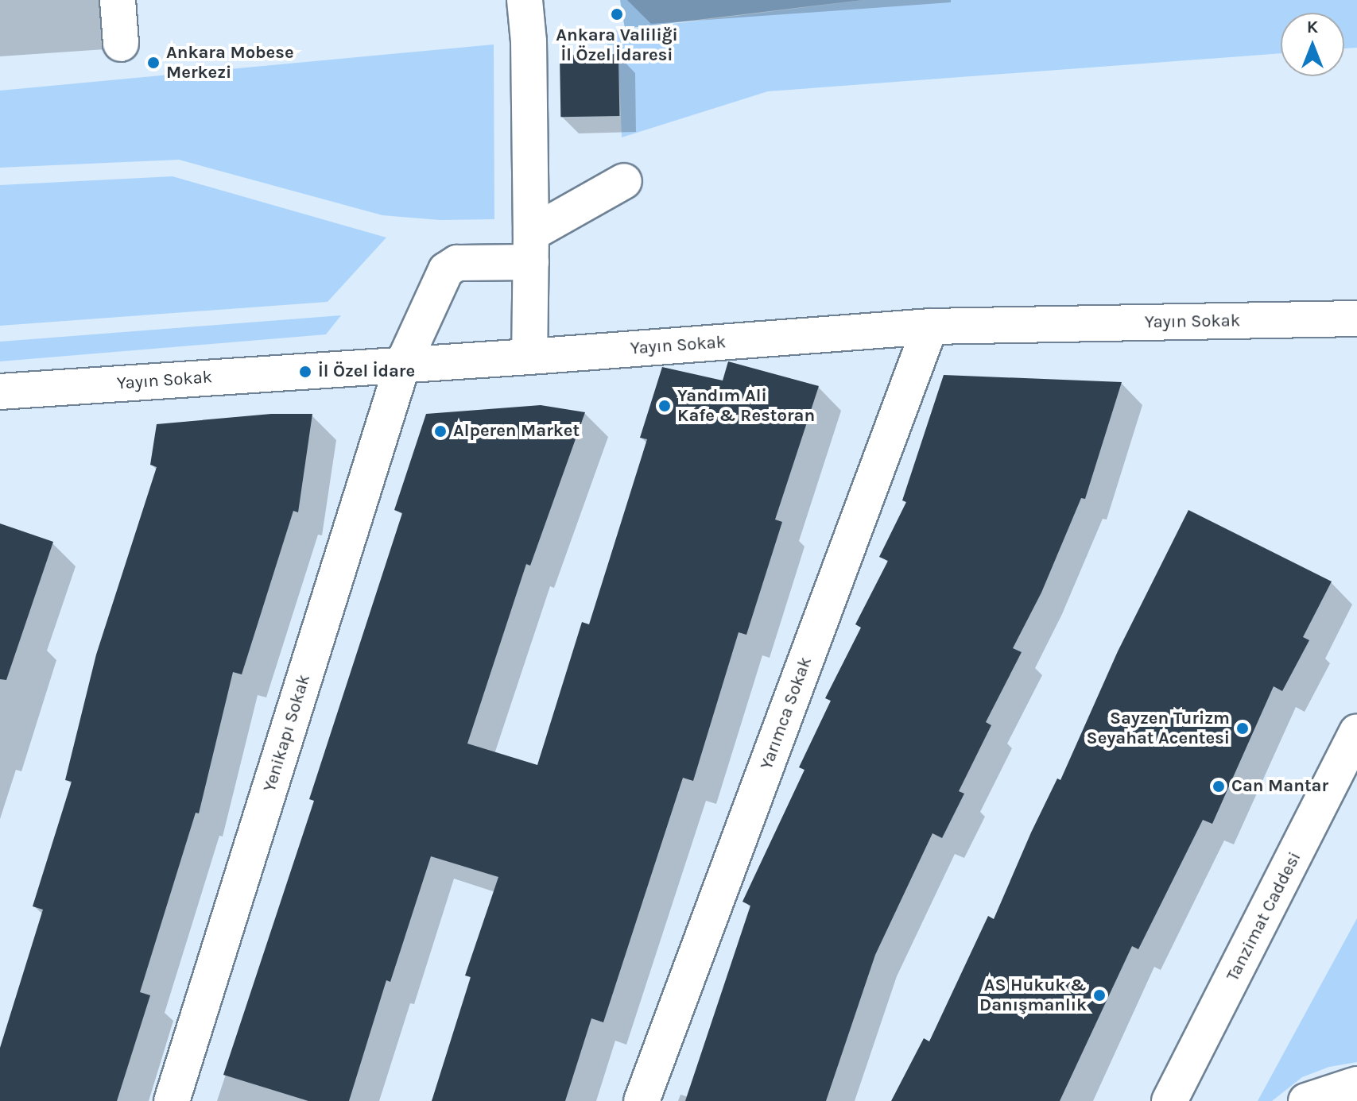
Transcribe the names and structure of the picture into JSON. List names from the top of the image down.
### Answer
{
  "streets": {
    "street": [
      "Yayın Sokak",
      "Yarımca Sokak",
      "Yenikapı Sokak",
      "Tanzimat Caddesi"
    ]
  },
  "crossings": [
    ["Yayın Sokak", "Yarımca Sokak"],
    ["Yayın Sokak", "Yenikapı Sokak"]
  ],
  "places": [
    "Ankara Valiliği İl Özel İdaresi",
    "Ankara Mobese Merkezi",
    "İl Özel İdare",
    "Yandım Ali Kafe & Restoran",
    "Alperen Market",
    "Sayzen Turizm Seyahat Acentesi",
    "Can Mantar",
    "AS Hukuk & Danışmanlık"
  ],
  "north": "top"
}
